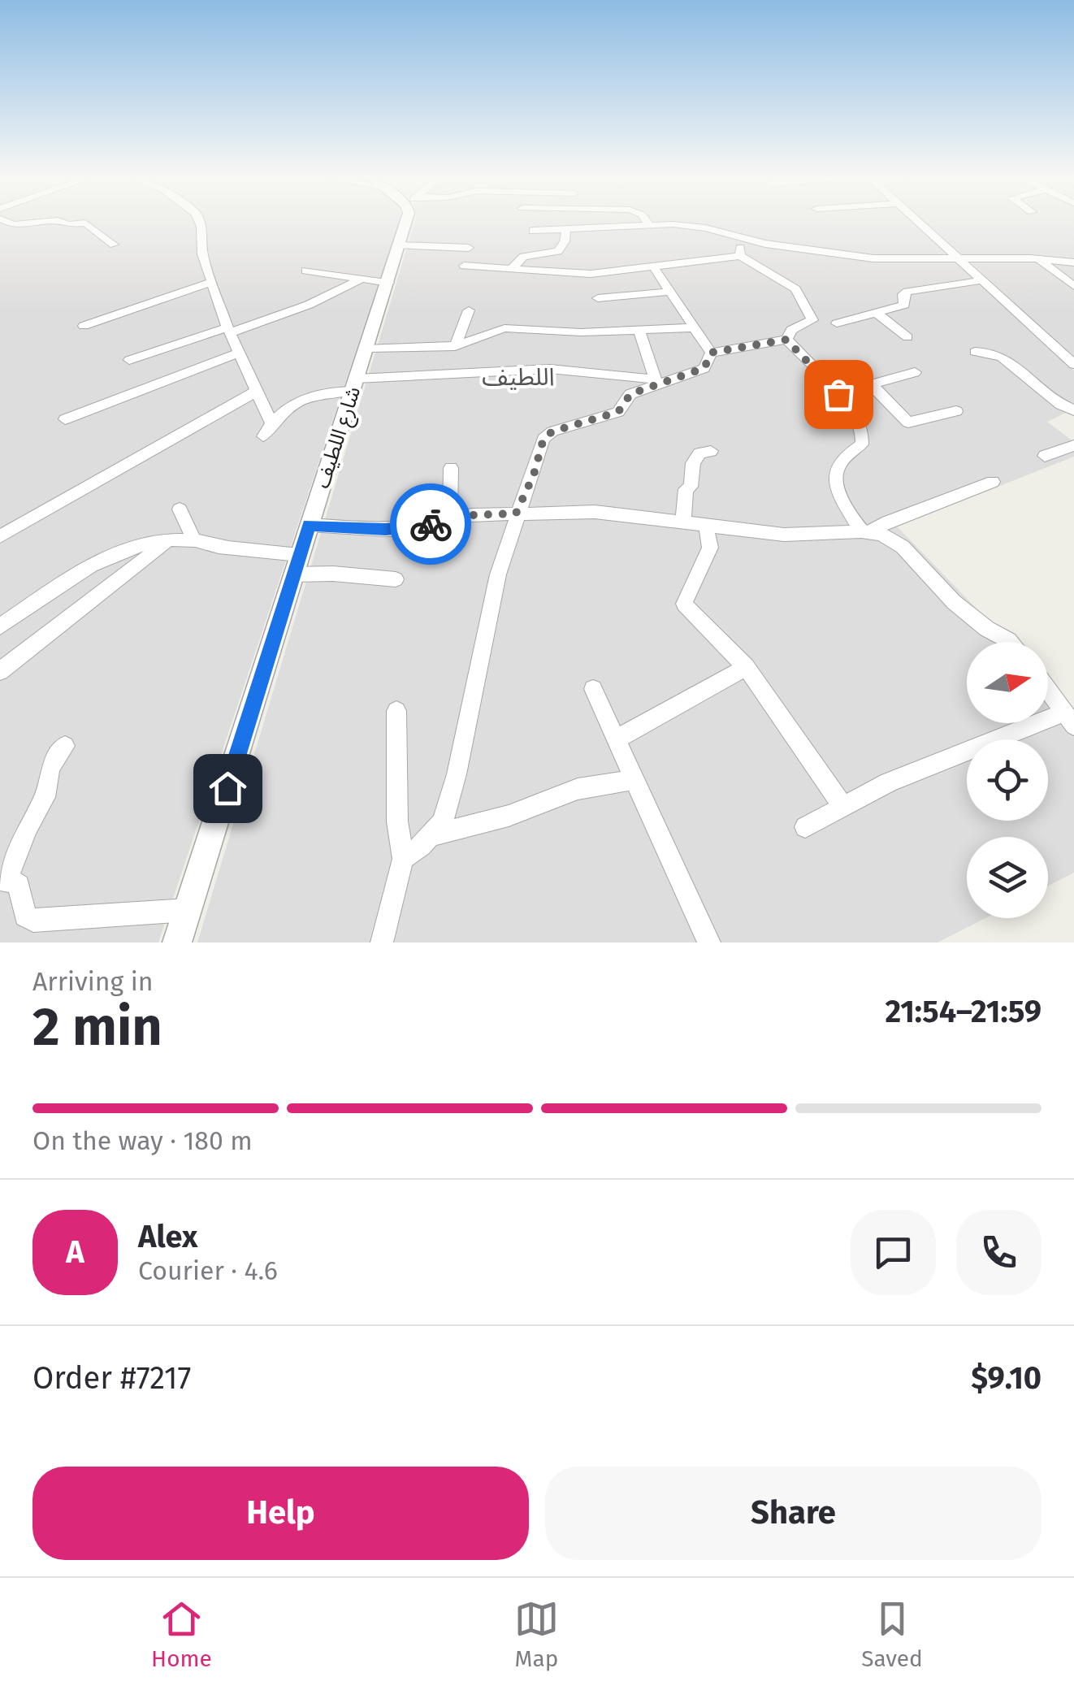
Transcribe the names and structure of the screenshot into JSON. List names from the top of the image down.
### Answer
{
  "streets": {
    "street": ["شارع اللطيف"]
  },
  "districts": ["اللطيف"],
  "north": "right",
  "page": {
    "heading": ["2 min", "Arriving in", "21:54–21:59"],
    "panel": [
      "Alex",
      "Courier · 4.6",
      "Order #7217",
      "$9.10"
    ],
    "bar": "On the way · 180 m",
    "round": "A",
    "buttons": ["Help", "Share"],
    "tabs": ["Home", "Map", "Saved"]
  }
}
